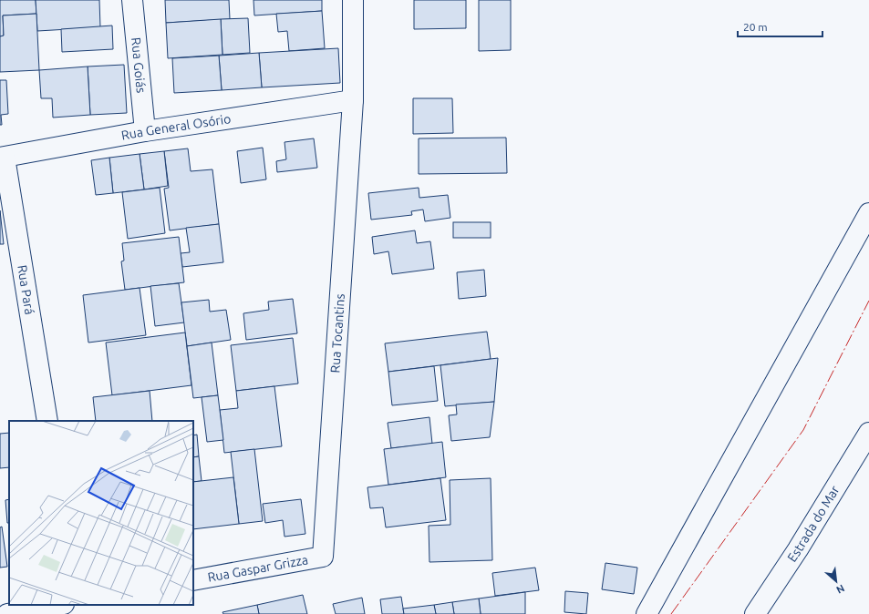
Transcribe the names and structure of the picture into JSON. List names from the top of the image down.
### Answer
{
  "streets": {
    "street": [
      "Rua Goiás",
      "Rua General Osório",
      "Rua Pará",
      "Rua Tocantins",
      "Estrada do Mar",
      "Rua Gaspar Grizza"
    ]
  },
  "crossings": [
    ["Rua Goiás", "Rua General Osório"],
    ["Rua General Osório", "Rua Pará"],
    ["Rua General Osório", "Rua Tocantins"],
    ["Rua Tocantins", "Rua Gaspar Grizza"]
  ],
  "scale_bar": "20 m",
  "north": "bottom right"
}
